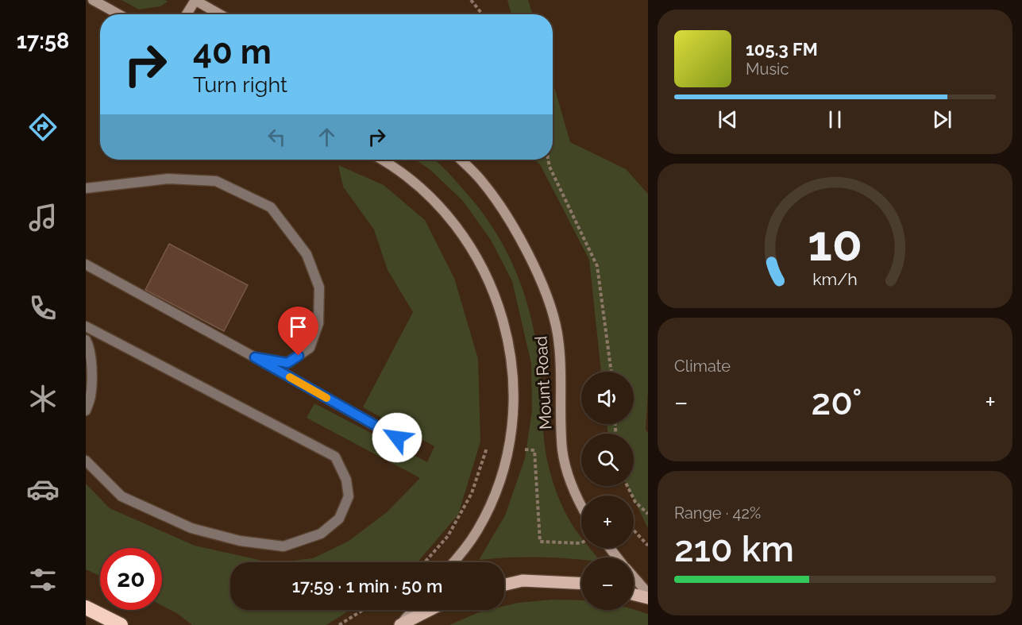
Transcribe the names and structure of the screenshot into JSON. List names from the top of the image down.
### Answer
{
  "streets": {
    "main road": ["Mount Road"]
  },
  "page": {
    "tabs": "17:58",
    "turn": ["40 m", "Turn right"],
    "song": ["105.3 FM", "Music"],
    "tile": [
      "Climate",
      ["Range · 42%", "210 km"]
    ],
    "map_buttons": ["+", "−"],
    "heat": ["−", "20°", "+"],
    "limit": "20",
    "trip": "17:59 · 1 min · 50 m",
    "gauge": ["10", "km/h"]
  }
}
